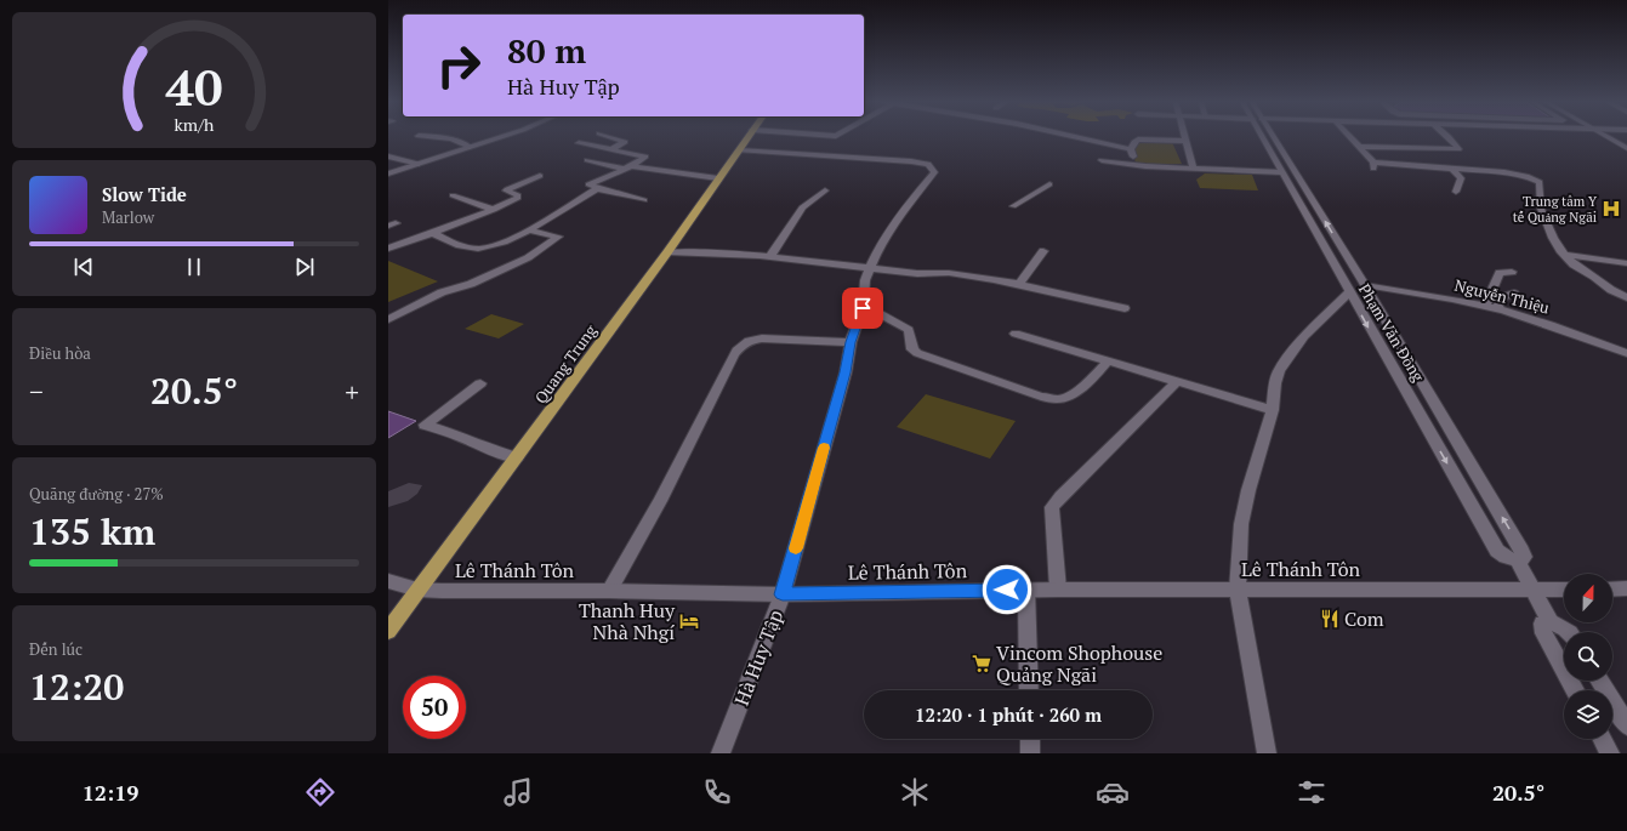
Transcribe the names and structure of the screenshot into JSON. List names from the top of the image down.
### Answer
{
  "streets": {
    "main road": ["Quang Trung"],
    "street": [
      "Nguyễn Thiệu",
      "Phạm Văn Đồng",
      "Lê Thánh Tôn",
      "Hà Huy Tập"
    ]
  },
  "crossings": [
    ["Nguyễn Thiệu", "Phạm Văn Đồng"],
    ["Quang Trung", "Lê Thánh Tôn"],
    ["Quang Trung", "Hà Huy Tập"],
    ["Lê Thánh Tôn", "Hà Huy Tập"]
  ],
  "places": {
    "hospital": ["Trung tâm Y tế Quảng Ngãi"],
    "restaurant": ["Com"],
    "hotel": ["Thanh Huy Nhà Nhgí"],
    "supermarket": ["Vincom Shophouse Quảng Ngãi"]
  },
  "north": "top",
  "page": {
    "turn": ["80 m", "Hà Huy Tập"],
    "song": ["Slow Tide", "Marlow"],
    "tile": [
      "Điều hòa",
      ["Quãng đường · 27%", "135 km"],
      ["Đến lúc", "12:20"]
    ],
    "heat": ["−", "20.5°", "+"],
    "limit": "50",
    "trip": "12:20 · 1 phút · 260 m",
    "tabs": ["12:19", "20.5°"],
    "gauge": ["40", "km/h"]
  }
}
